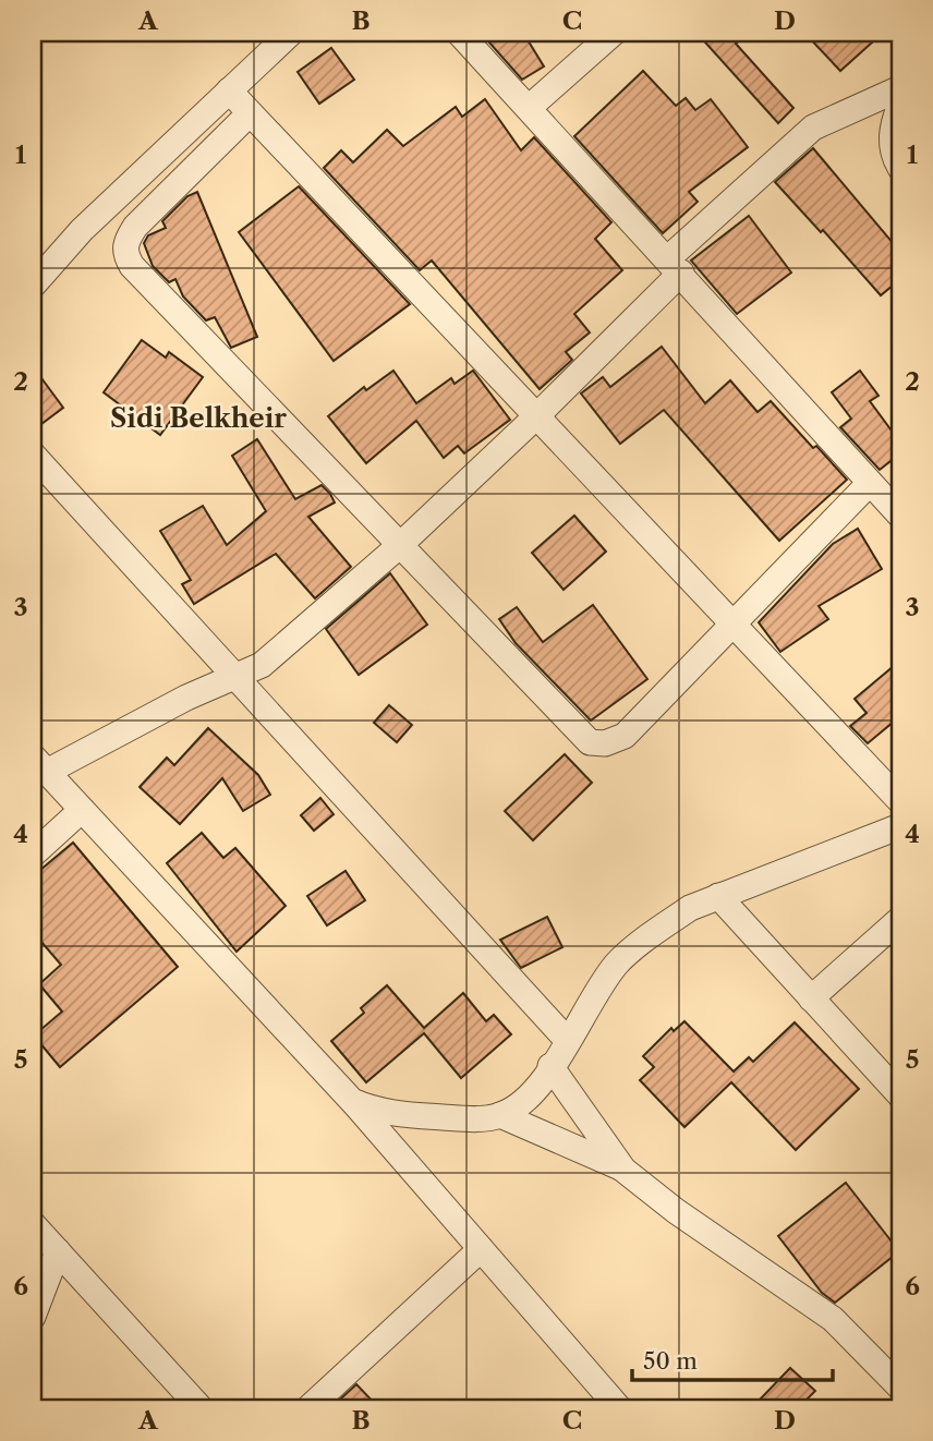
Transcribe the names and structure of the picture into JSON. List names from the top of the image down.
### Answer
{
  "districts": ["Sidi Belkheir"],
  "scale_bar": "50 m",
  "grid": {
    "columns": [
      "A",
      "B",
      "C",
      "D"
    ],
    "rows": [
      "1",
      "2",
      "3",
      "4",
      "5",
      "6"
    ]
  }
}
